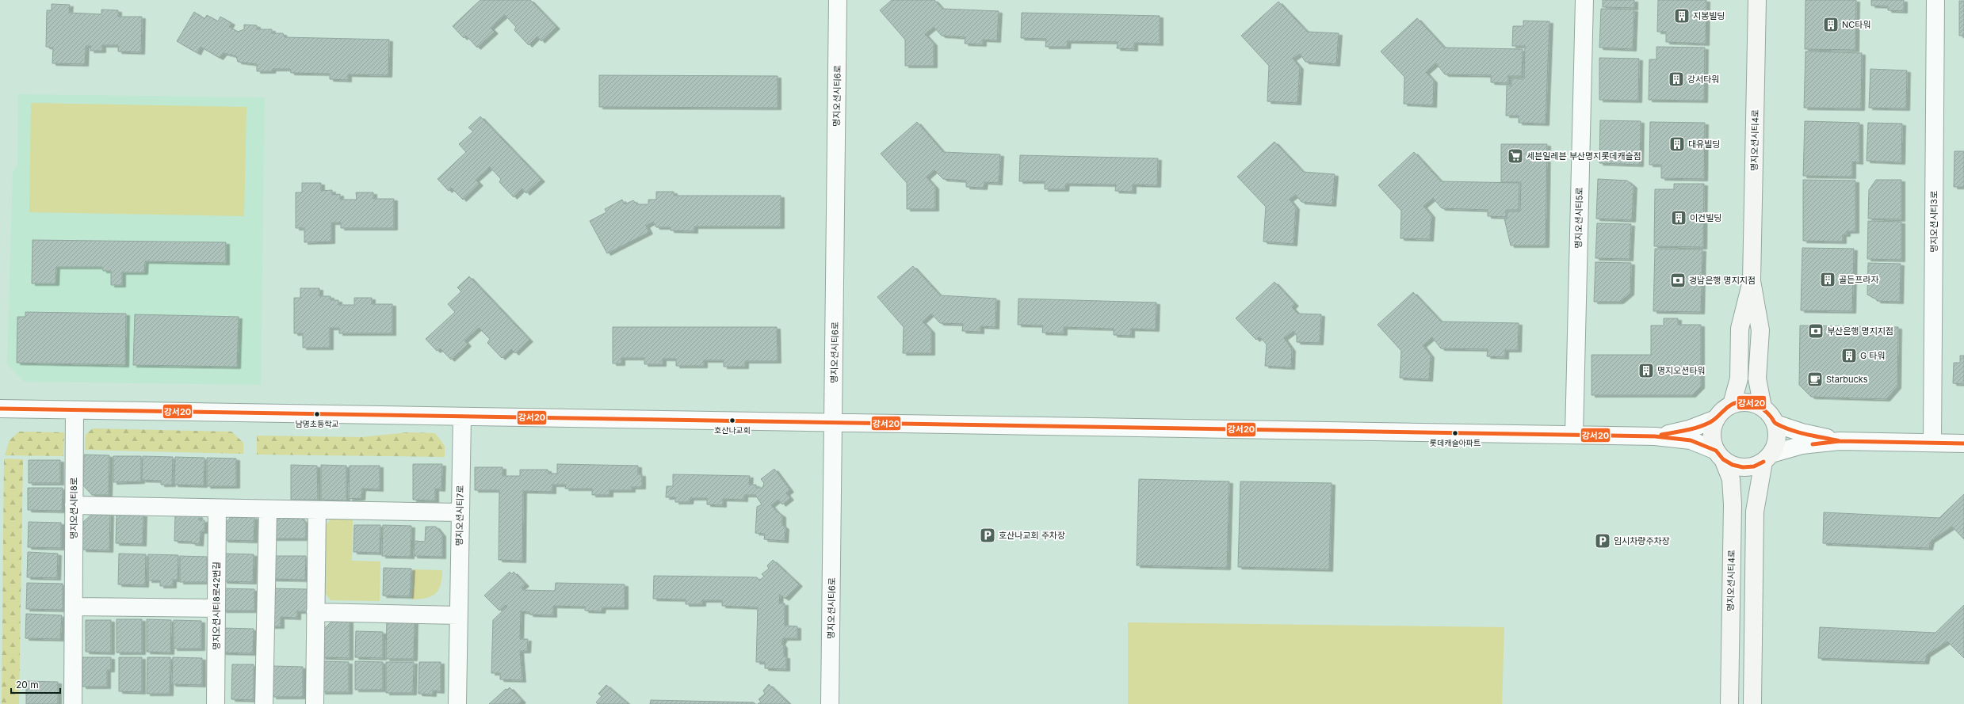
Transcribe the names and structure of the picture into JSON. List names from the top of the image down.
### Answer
{
  "streets": {
    "main road": ["명지오션시티4로"],
    "street": [
      "명지오션시티6로",
      "명지오션시티5로",
      "명지오션시티3로",
      "명지오션시티8로",
      "명지오션시티7로",
      "명지오션시티8로42번길"
    ]
  },
  "places": {
    "building": [
      "지봉빌딩",
      "NC타워",
      "강서타워",
      "대유빌딩",
      "이건빌딩",
      "골든프라자",
      "G 타워",
      "명지오션타워"
    ],
    "supermarket": ["세븐일레븐 부산명지롯데캐슬점"],
    "bank": ["경남은행 명지지점", "부산은행 명지지점"],
    "cafe": ["Starbucks"],
    "other": ["남명초등학교", "호산나교회", "롯데캐슬아파트"],
    "parking": ["호산나교회 주차장", "임시차량주차장"]
  },
  "lines": ["transit line 강서20"],
  "scale_bar": "20 m"
}
